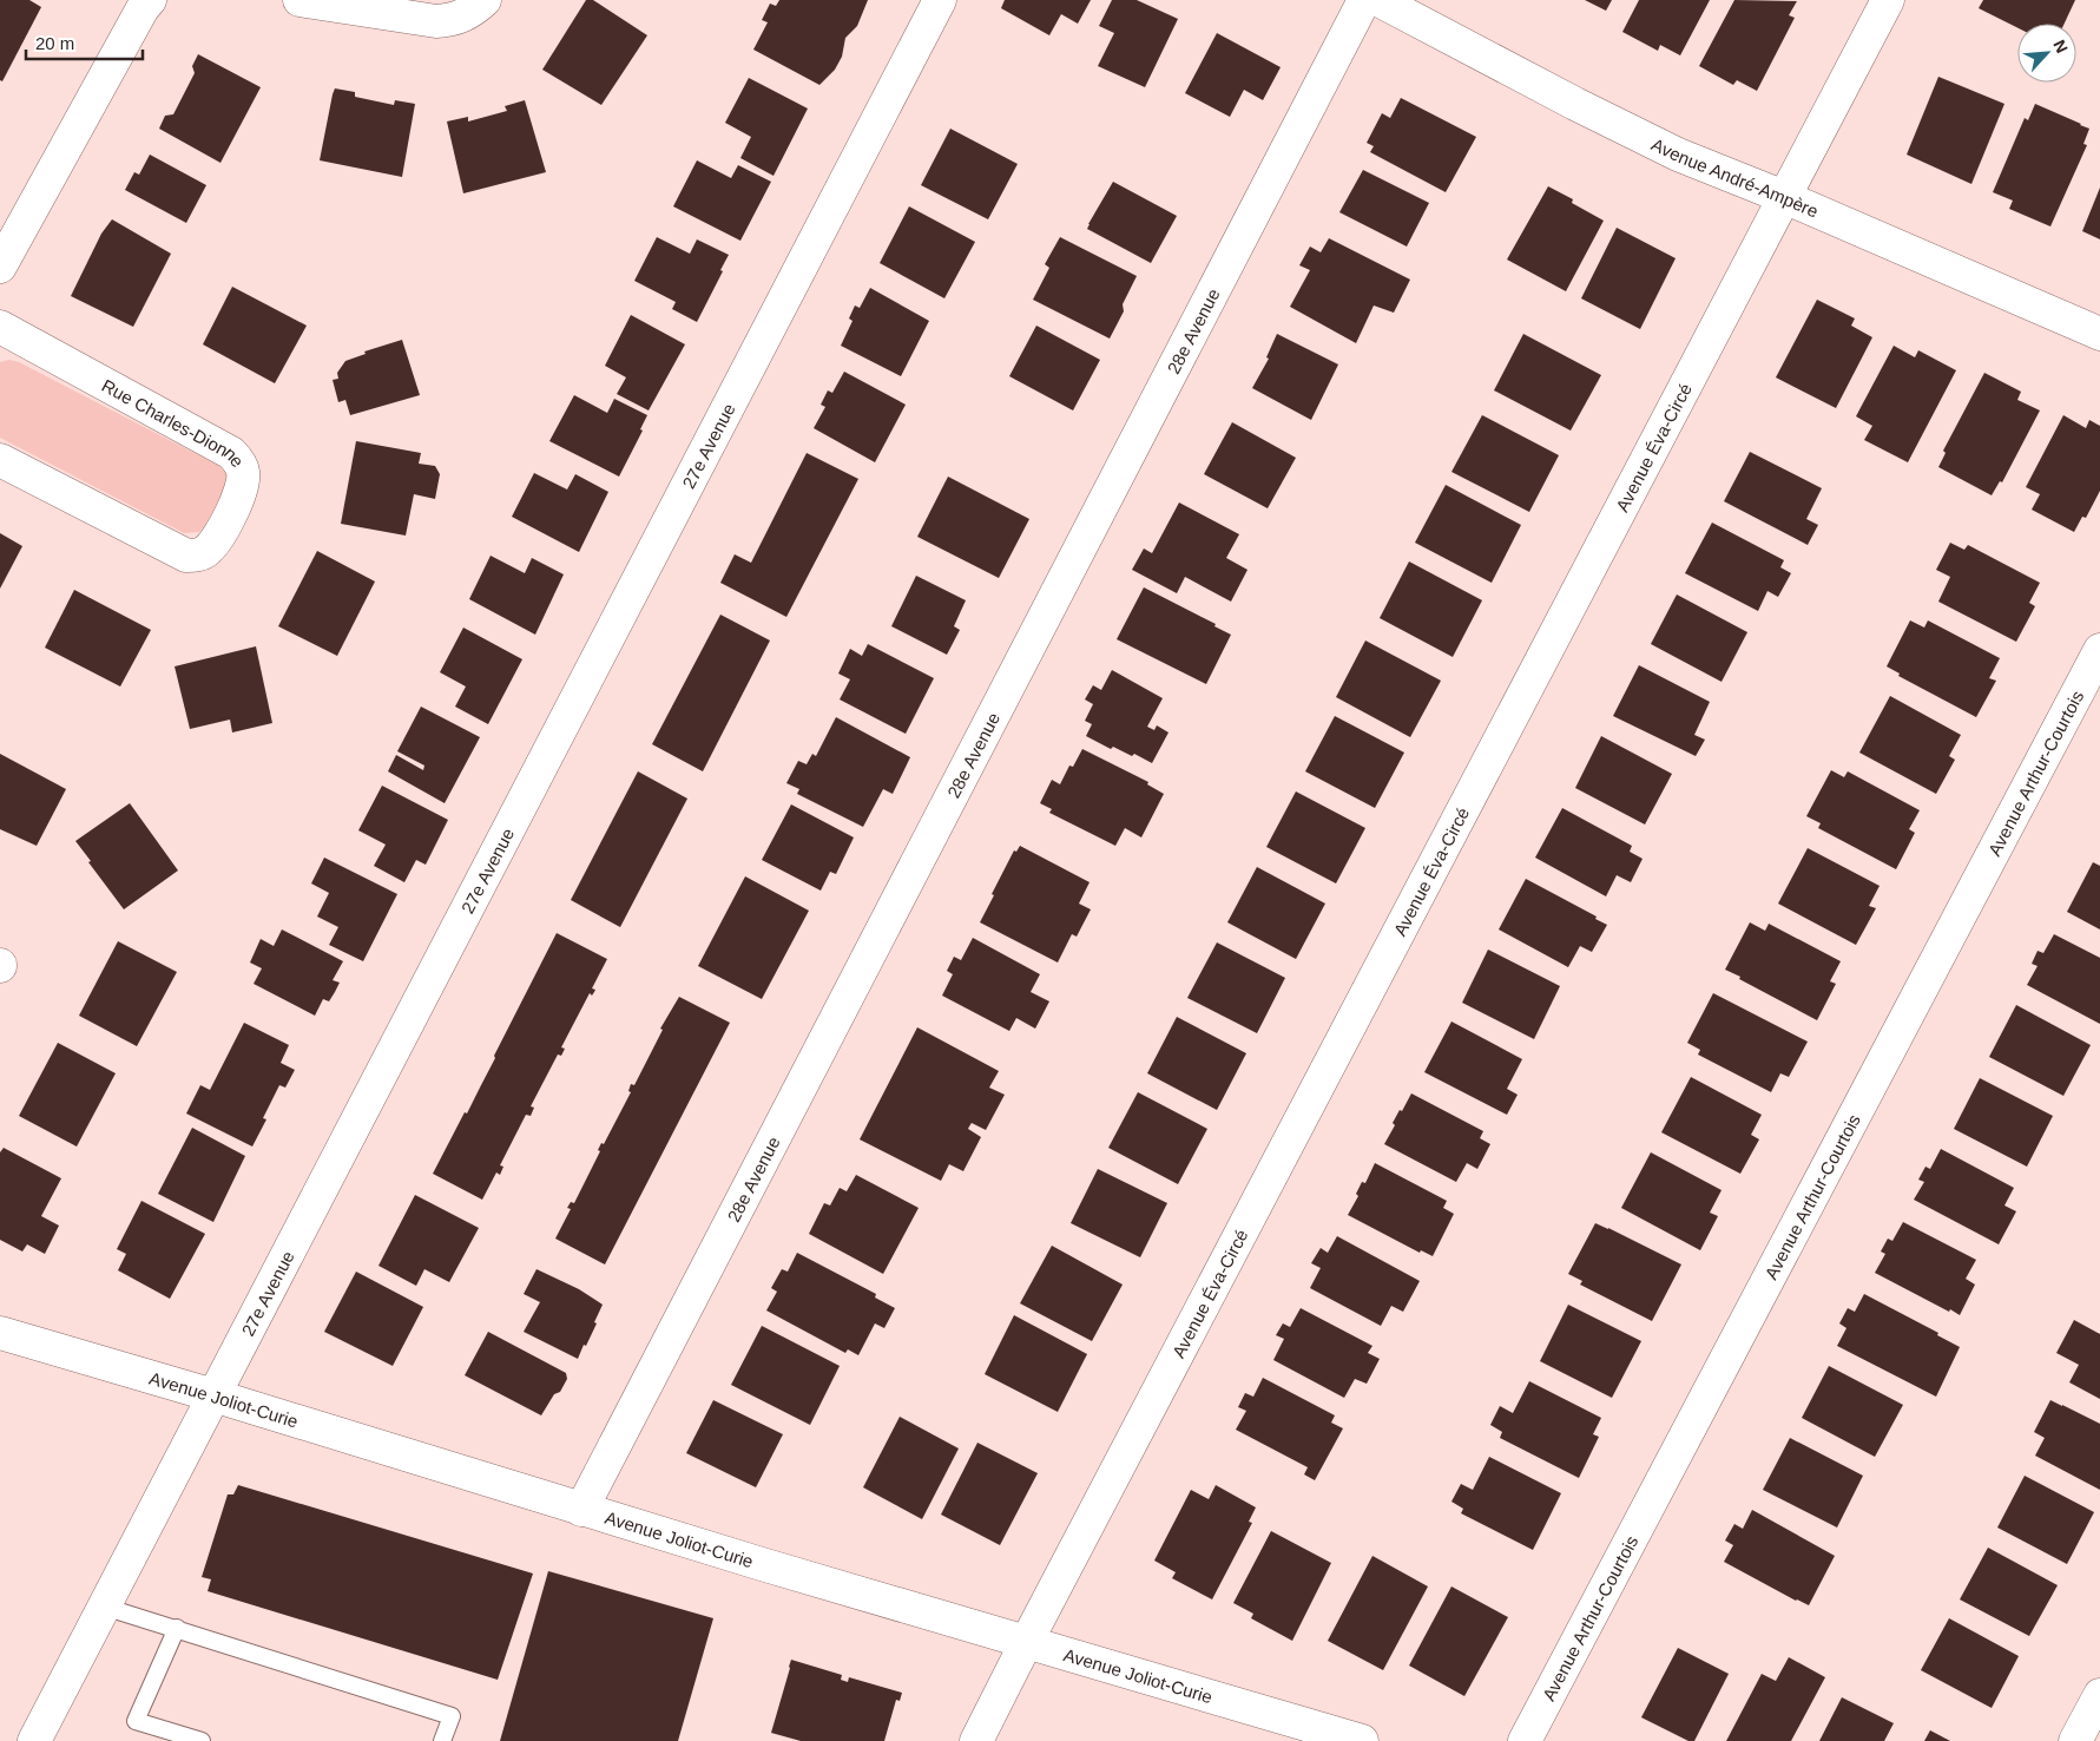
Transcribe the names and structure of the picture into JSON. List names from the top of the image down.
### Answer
{
  "streets": {
    "street": [
      "Avenue André-Ampère",
      "28e Avenue",
      "Rue Charles-Dionne",
      "27e Avenue",
      "Avenue Éva-Circé",
      "Avenue Arthur-Courtois",
      "Avenue Joliot-Curie"
    ]
  },
  "crossings": [
    ["Avenue André-Ampère", "Avenue Éva-Circé"],
    ["28e Avenue", "Avenue Joliot-Curie"],
    ["27e Avenue", "Avenue Joliot-Curie"],
    ["Avenue Éva-Circé", "Avenue Joliot-Curie"]
  ],
  "scale_bar": "20 m",
  "north": "top right"
}
